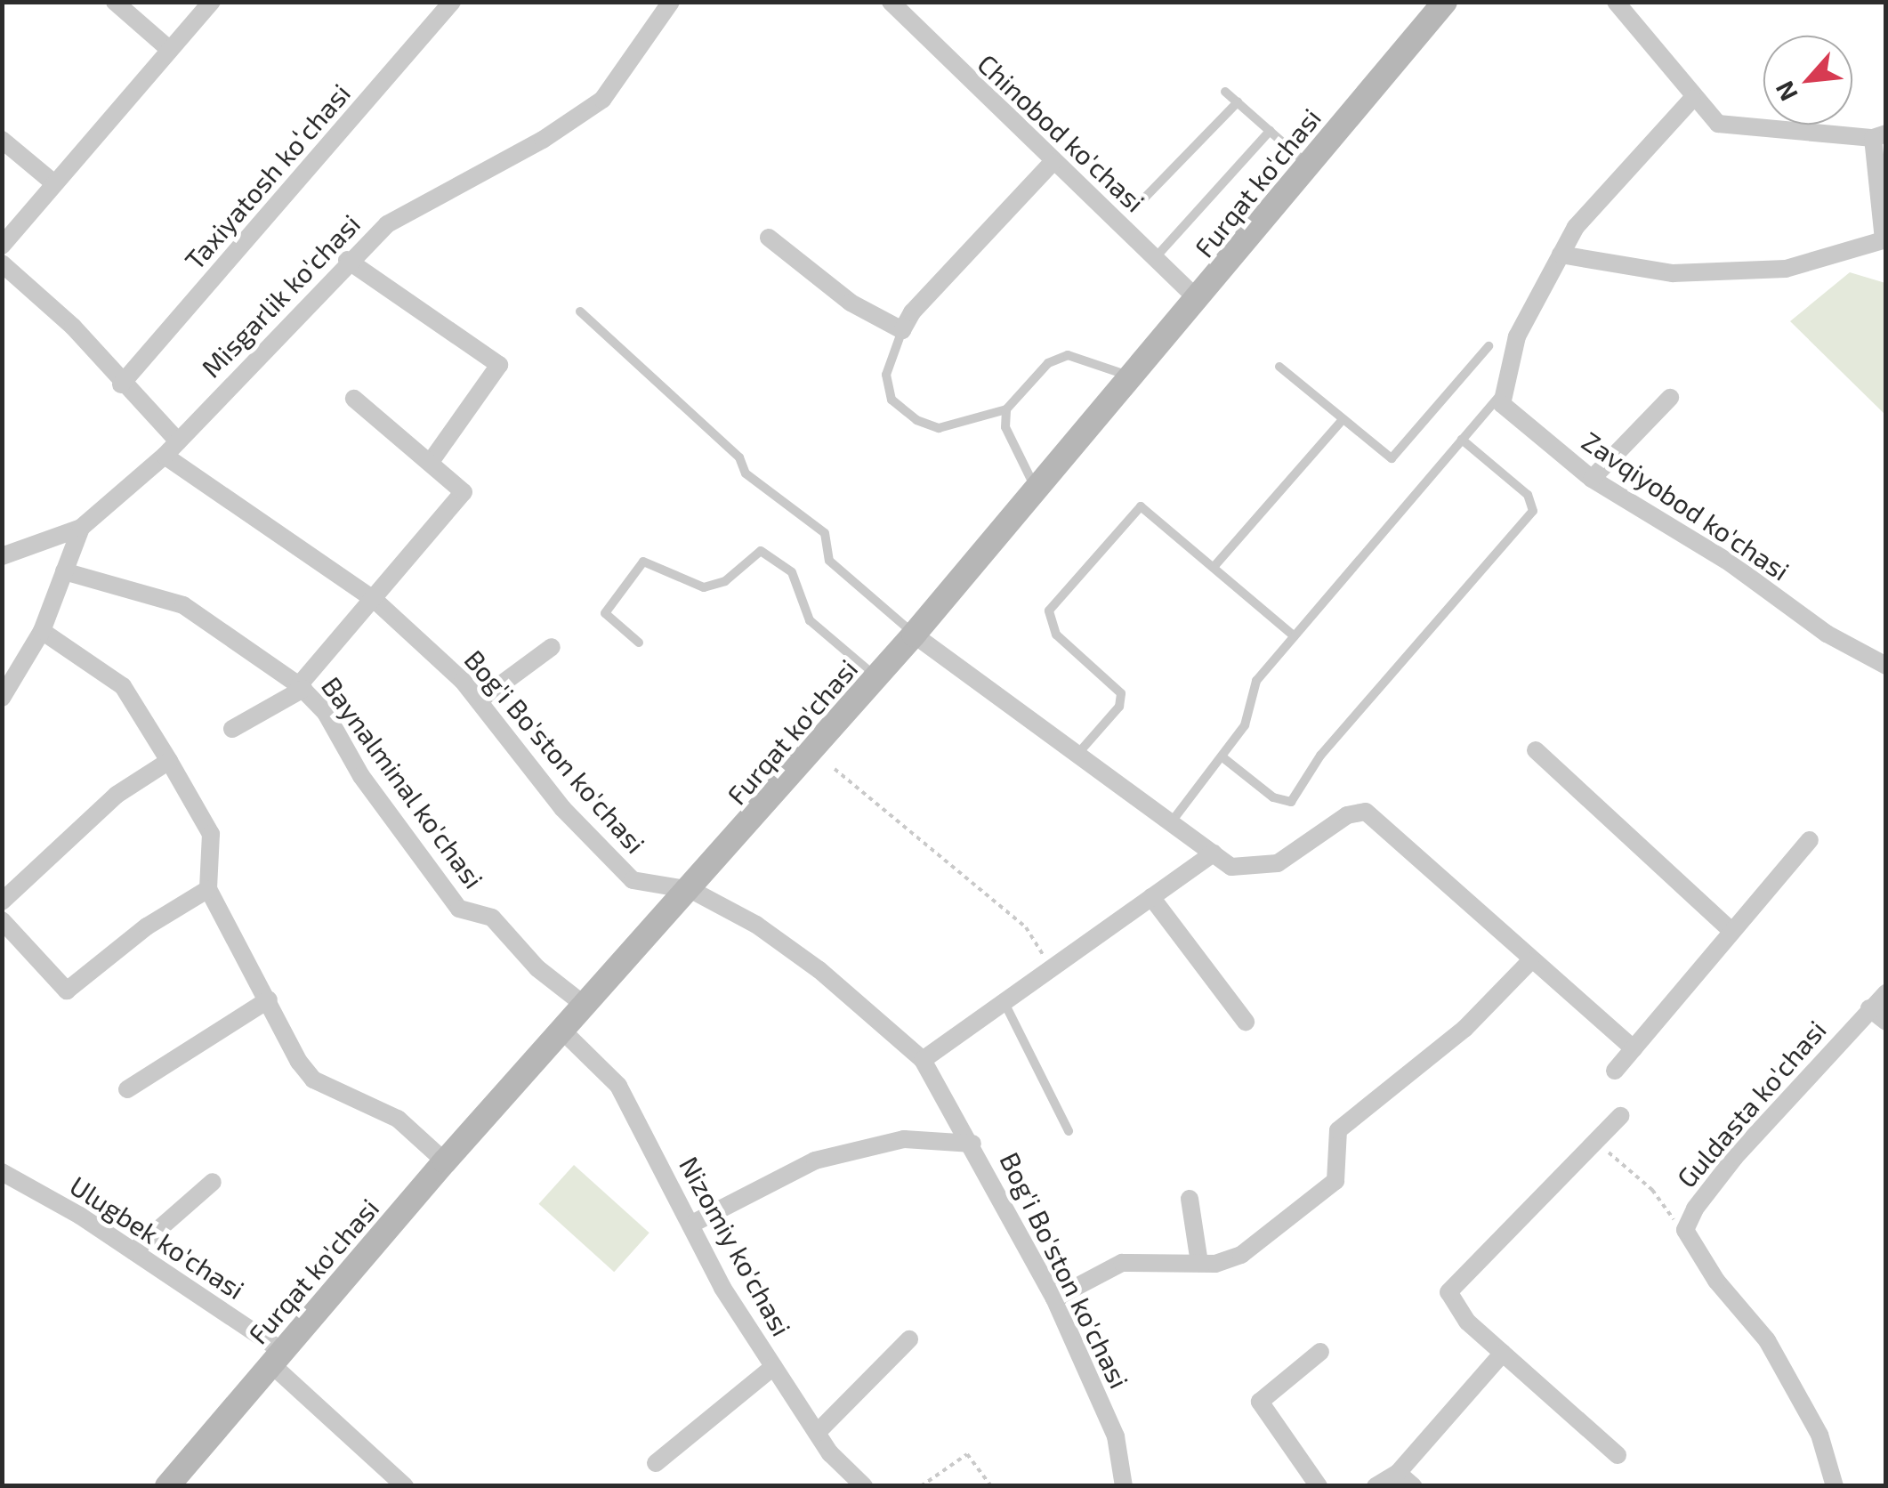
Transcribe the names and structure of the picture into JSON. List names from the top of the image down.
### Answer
{
  "streets": {
    "main road": ["Furqat ko'chasi"],
    "street": [
      "Chinobod ko'chasi",
      "Taxiyatosh koʻchasi",
      "Misgarlik ko'chasi",
      "Zavqiyobod ko'chasi",
      "Bog'i Bo'ston ko'chasi",
      "Baynalminal ko'chasi",
      "Guldasta ko'chasi",
      "Ulugbek ko'chasi",
      "Nizomiy ko'chasi"
    ]
  },
  "crossings": [
    ["Chinobod ko'chasi", "Furqat ko'chasi"],
    ["Furqat ko'chasi", "Bog'i Bo'ston ko'chasi"],
    ["Furqat ko'chasi", "Baynalminal ko'chasi"],
    ["Furqat ko'chasi", "Ulugbek ko'chasi"],
    ["Furqat ko'chasi", "Nizomiy ko'chasi"],
    ["Misgarlik ko'chasi", "Bog'i Bo'ston ko'chasi"],
    ["Misgarlik ko'chasi", "Baynalminal ko'chasi"]
  ],
  "north": "bottom left"
}
